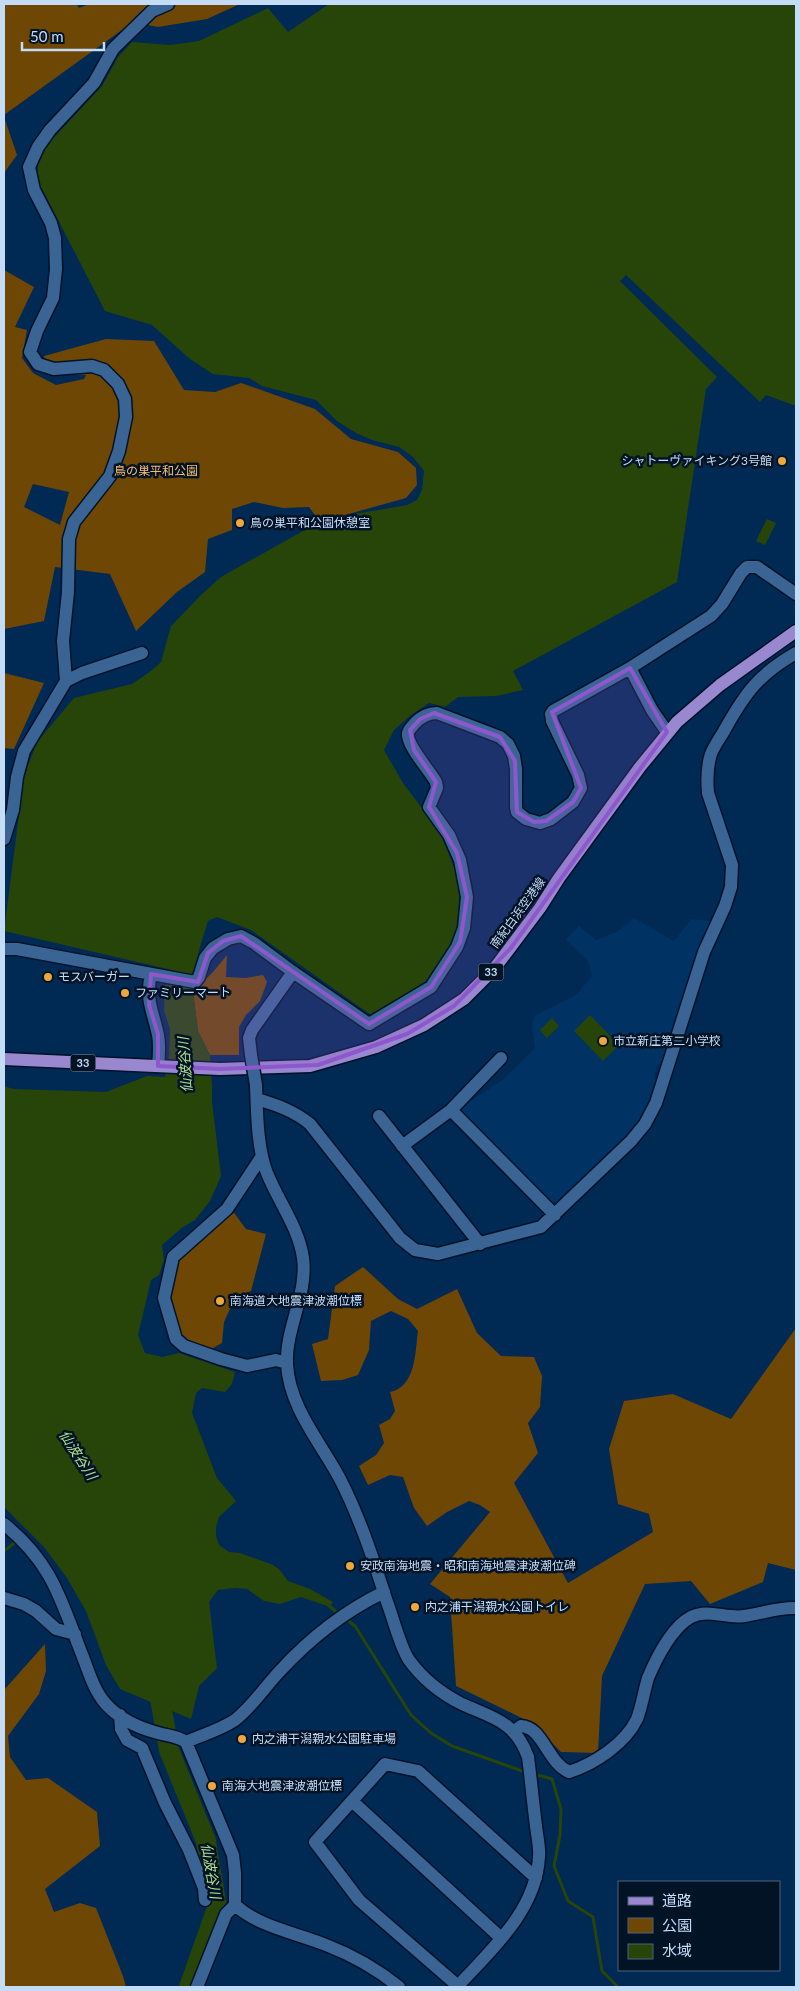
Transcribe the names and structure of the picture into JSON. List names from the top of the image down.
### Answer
{
  "streets": {
    "main road": ["南紀白浜空港線", "33"]
  },
  "water": ["仙波谷川"],
  "parks": ["鳥の巣平和公園"],
  "places": [
    "シャトーヴァイキング3号館",
    "鳥の巣平和公園休憩室",
    "モスバーガー",
    "ファミリーマート",
    "市立新庄第二小学校",
    "南海道大地震津波潮位標",
    "安政南海地震・昭和南海地震津波潮位碑",
    "内之浦干潟親水公園トイレ",
    "内之浦干潟親水公園駐車場",
    "南海大地震津波潮位標"
  ],
  "legend": ["道路", "公園", "水域"],
  "scale_bar": "50 m"
}
